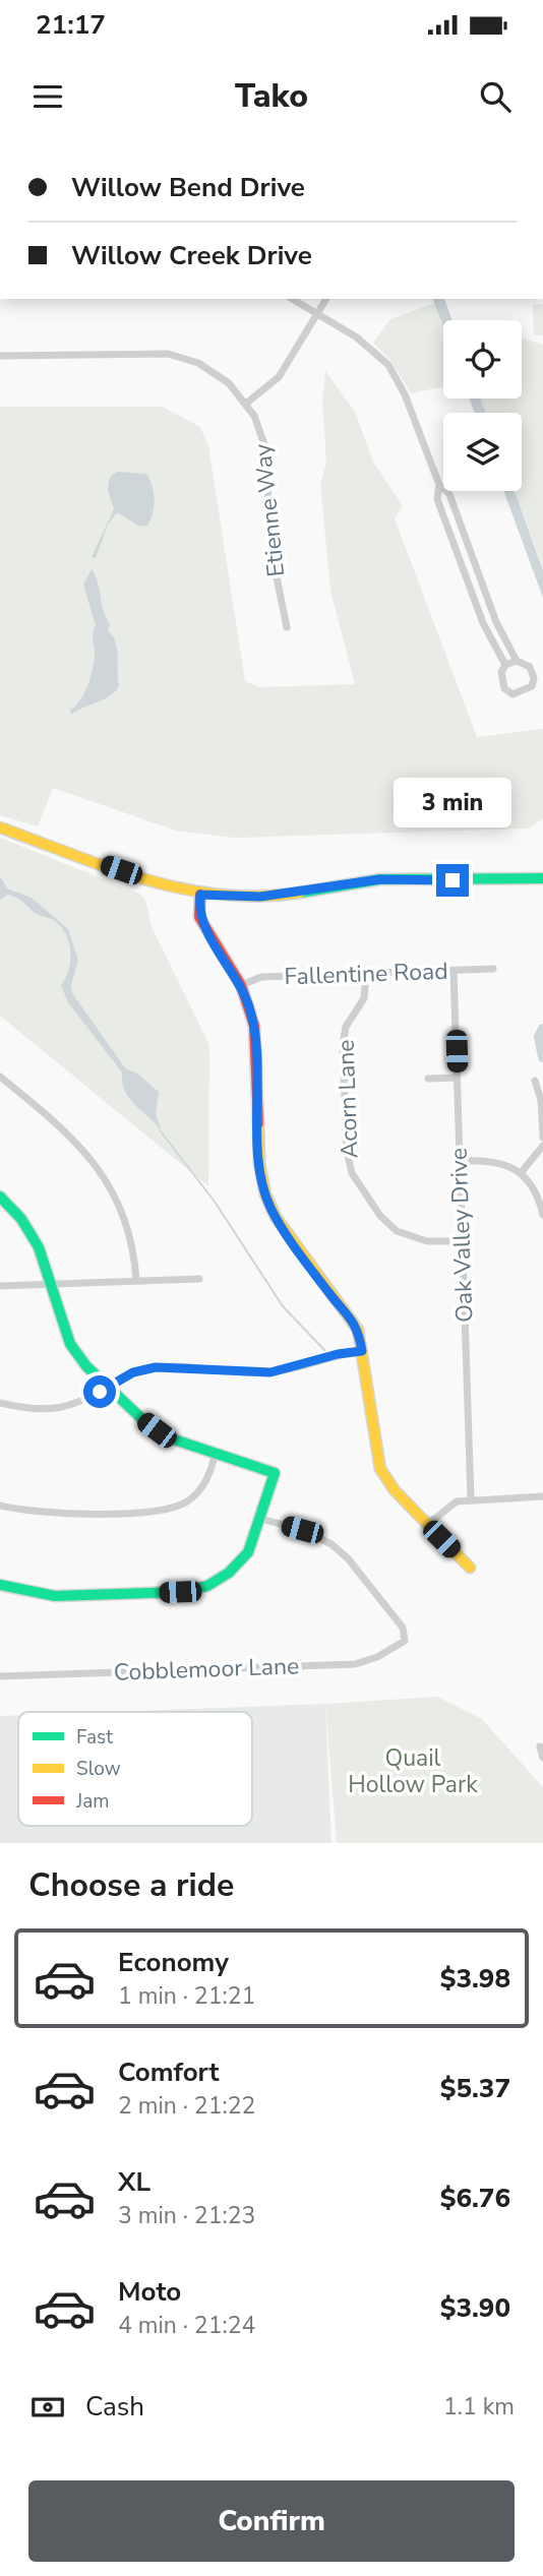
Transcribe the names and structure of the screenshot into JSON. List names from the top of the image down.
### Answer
{
  "streets": {
    "street": [
      "Etienne Way",
      "Fallentine Road",
      "Acorn Lane",
      "Oak Valley Drive",
      "Cobblemoor Lane"
    ]
  },
  "crossings": [
    ["Fallentine Road", "Acorn Lane"],
    ["Fallentine Road", "Oak Valley Drive"],
    ["Acorn Lane", "Oak Valley Drive"]
  ],
  "parks": ["Quail Hollow Park"],
  "legend": ["Fast", "Slow", "Jam"],
  "page": {
    "status": "21:17",
    "header": "Tako",
    "banner": ["Willow Bend Drive", "Willow Creek Drive"],
    "bubble": "3 min",
    "heading": "Choose a ride",
    "list": [
      {
        "name": "Economy",
        "note": "1 min · 21:21",
        "value": "$3.98"
      },
      {
        "name": "Comfort",
        "note": "2 min · 21:22",
        "value": "$5.37"
      },
      {
        "name": "XL",
        "note": "3 min · 21:23",
        "value": "$6.76"
      },
      {
        "name": "Moto",
        "note": "4 min · 21:24",
        "value": "$3.90"
      }
    ],
    "pay": ["Cash", "1.1 km"],
    "buttons": "Confirm"
  }
}
